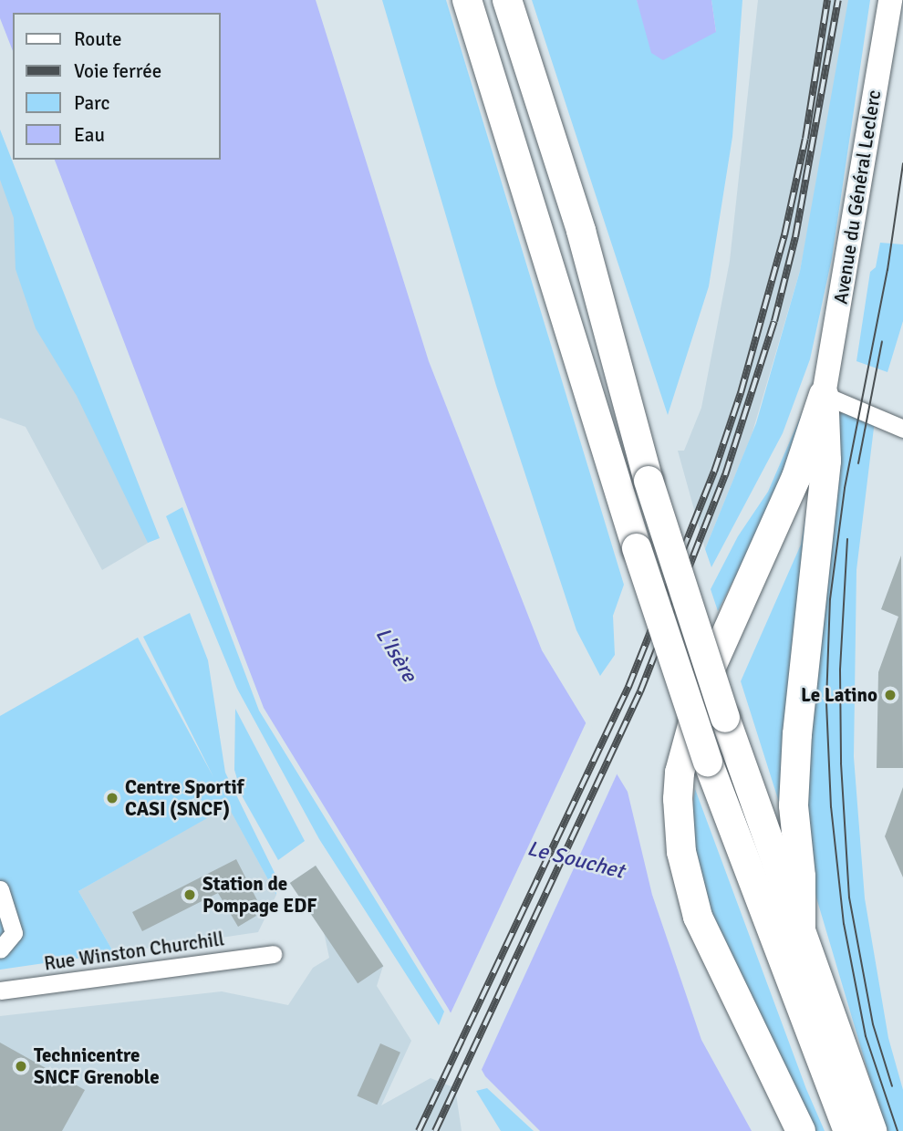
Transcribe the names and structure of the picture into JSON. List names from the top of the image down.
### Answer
{
  "streets": {
    "main road": ["Avenue du Général Leclerc"],
    "street": ["Rue Winston Churchill"]
  },
  "water": ["L'Isère", "Le Souchet"],
  "places": [
    "Le Latino",
    "Centre Sportif CASI (SNCF)",
    "Station de Pompage EDF",
    "Technicentre SNCF Grenoble"
  ],
  "legend": [
    "Route",
    "Voie ferrée",
    "Parc",
    "Eau"
  ]
}
